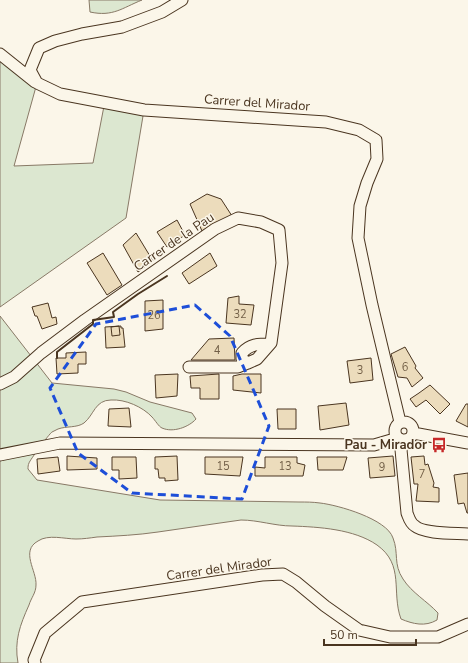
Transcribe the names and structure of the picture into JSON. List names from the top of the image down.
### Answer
{
  "streets": {
    "street": ["Carrer del Mirador", "Carrer de la Pau"]
  },
  "places": {
    "bus stop": ["Pau - Mirador"]
  },
  "house_numbers": [
    "32",
    "26",
    "4",
    "6",
    "3",
    "15",
    "13",
    "9",
    "7"
  ],
  "scale_bar": "50 m"
}
